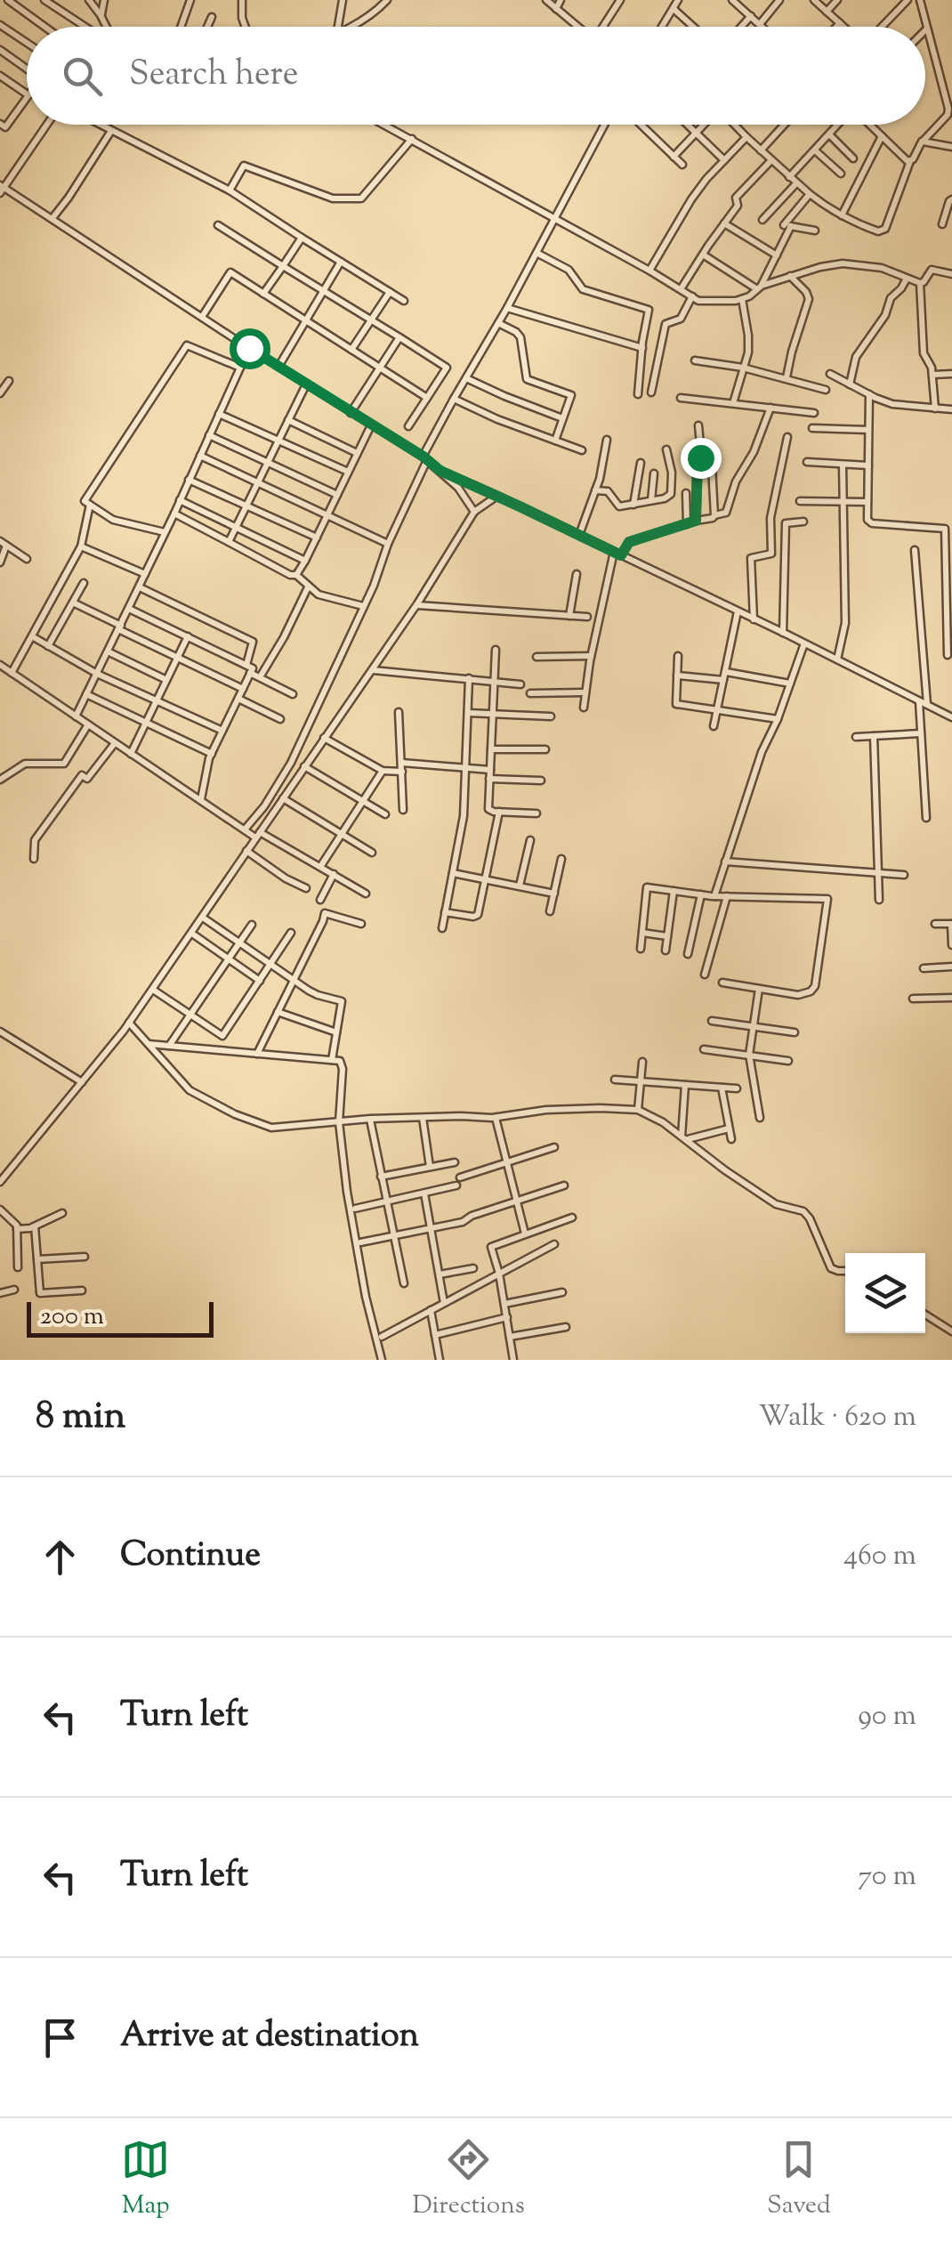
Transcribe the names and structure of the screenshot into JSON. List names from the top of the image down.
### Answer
{
  "scale_bar": "200 m",
  "page": {
    "search": "Search here",
    "scale": "200 m",
    "heading": ["8 min", "Walk · 620 m"],
    "list": [
      ["Continue", "460 m"],
      ["Turn left", "90 m"],
      ["Turn left", "70 m"],
      "Arrive at destination"
    ],
    "nav": ["Map", "Directions", "Saved"]
  }
}
